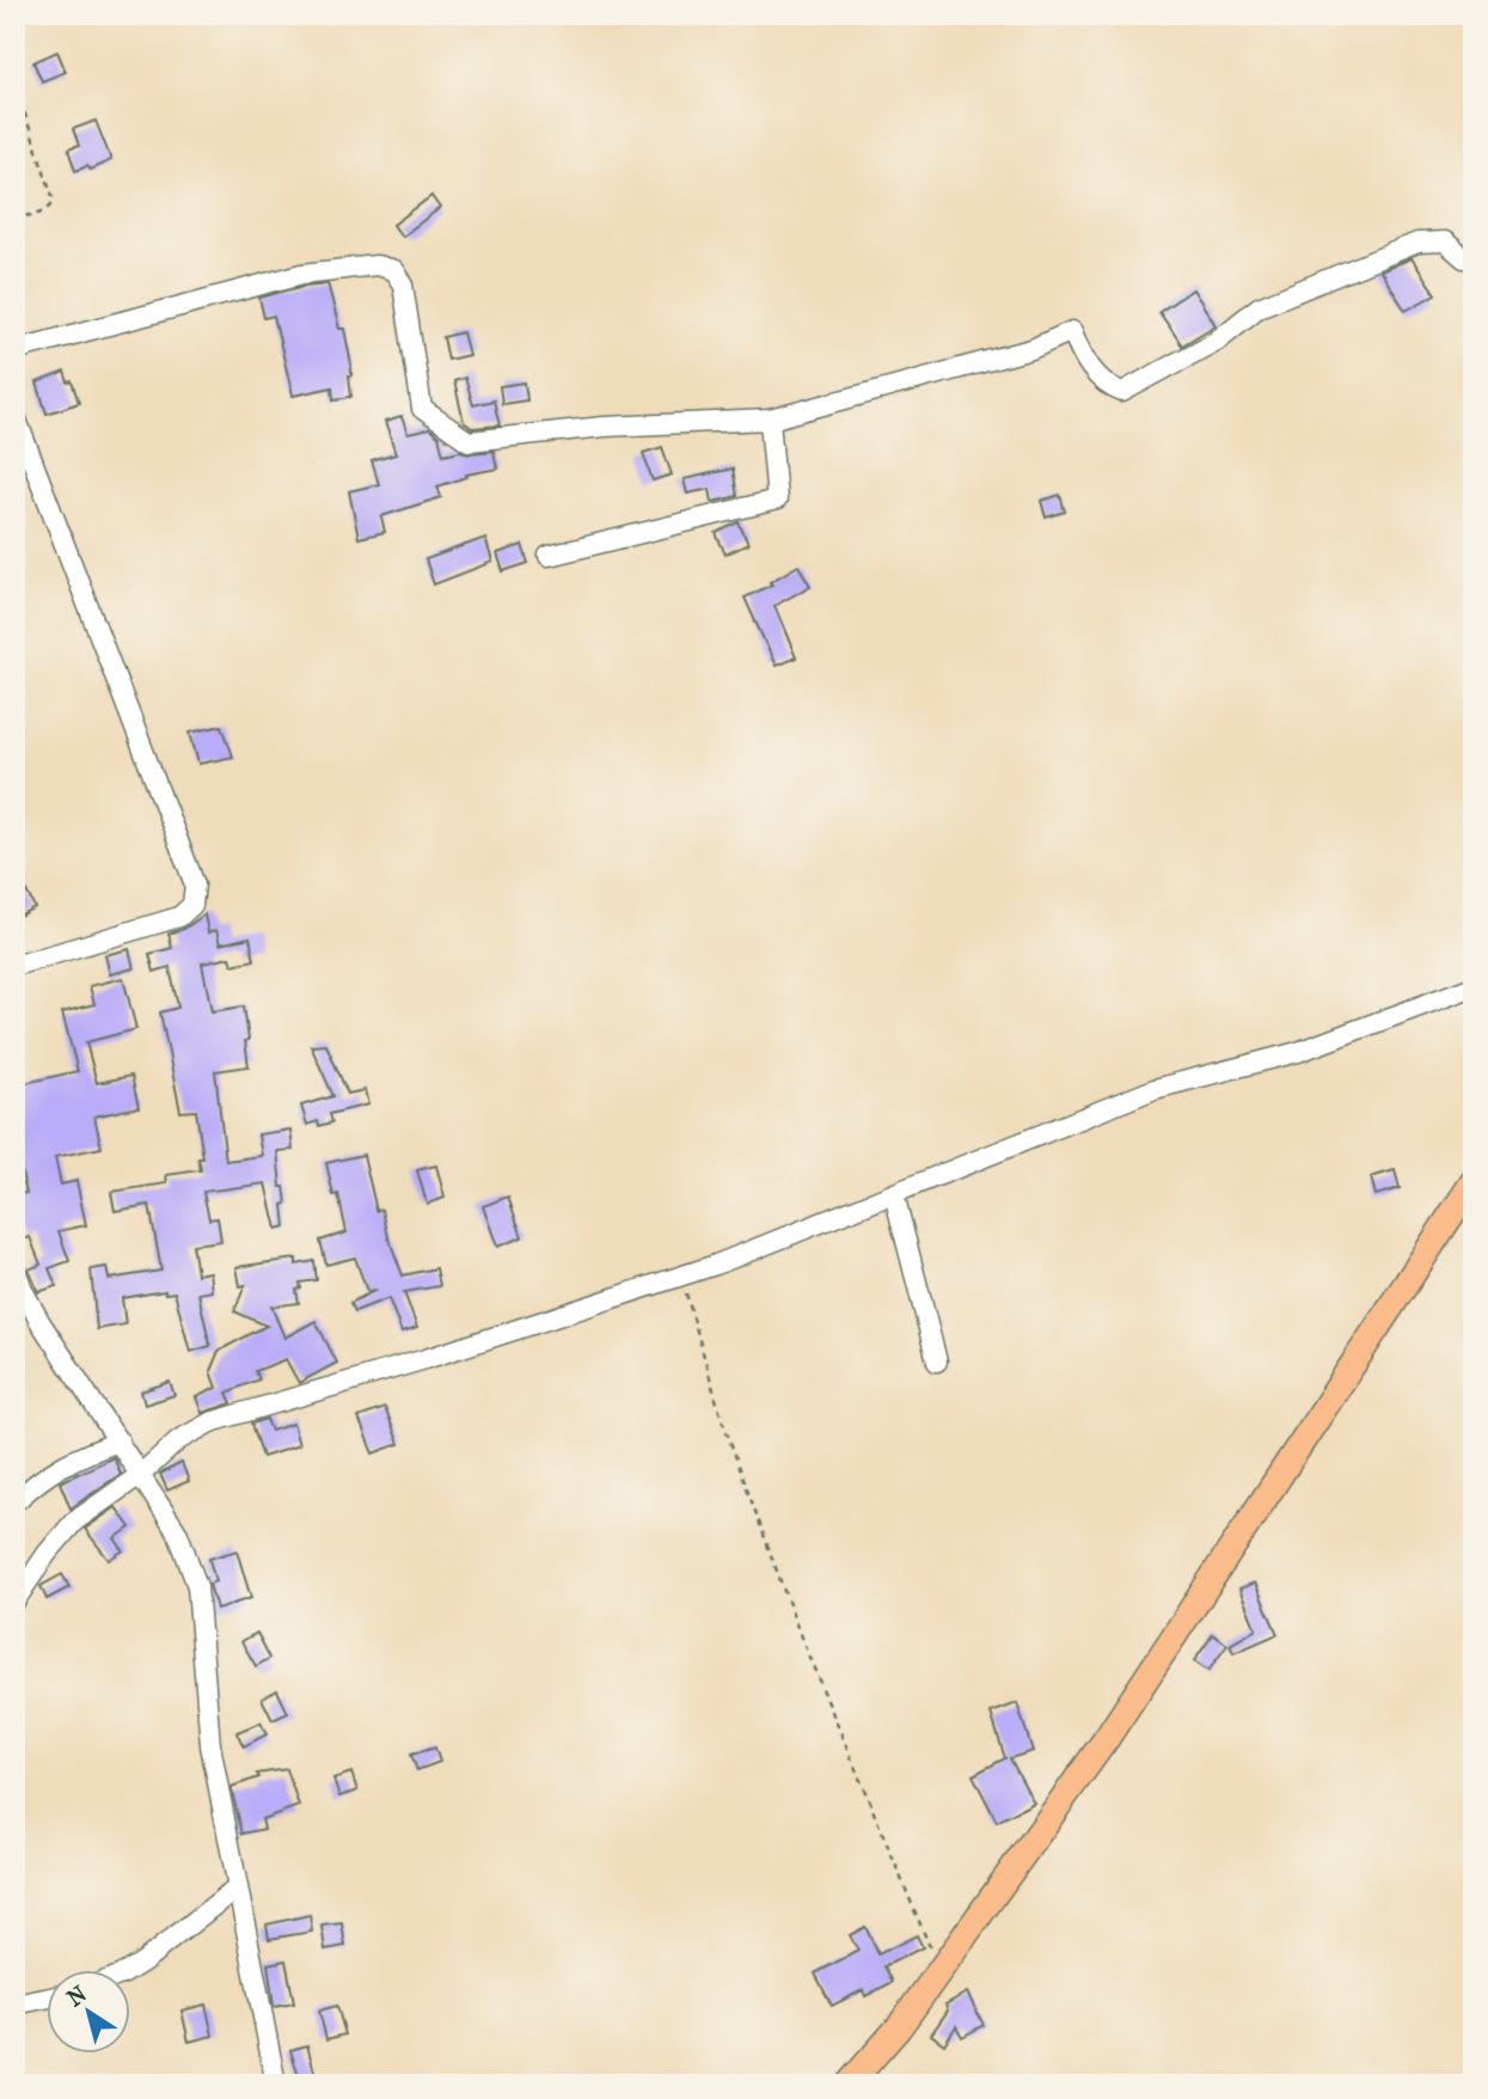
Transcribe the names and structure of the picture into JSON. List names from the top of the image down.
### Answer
{
  "north": "top left"
}
